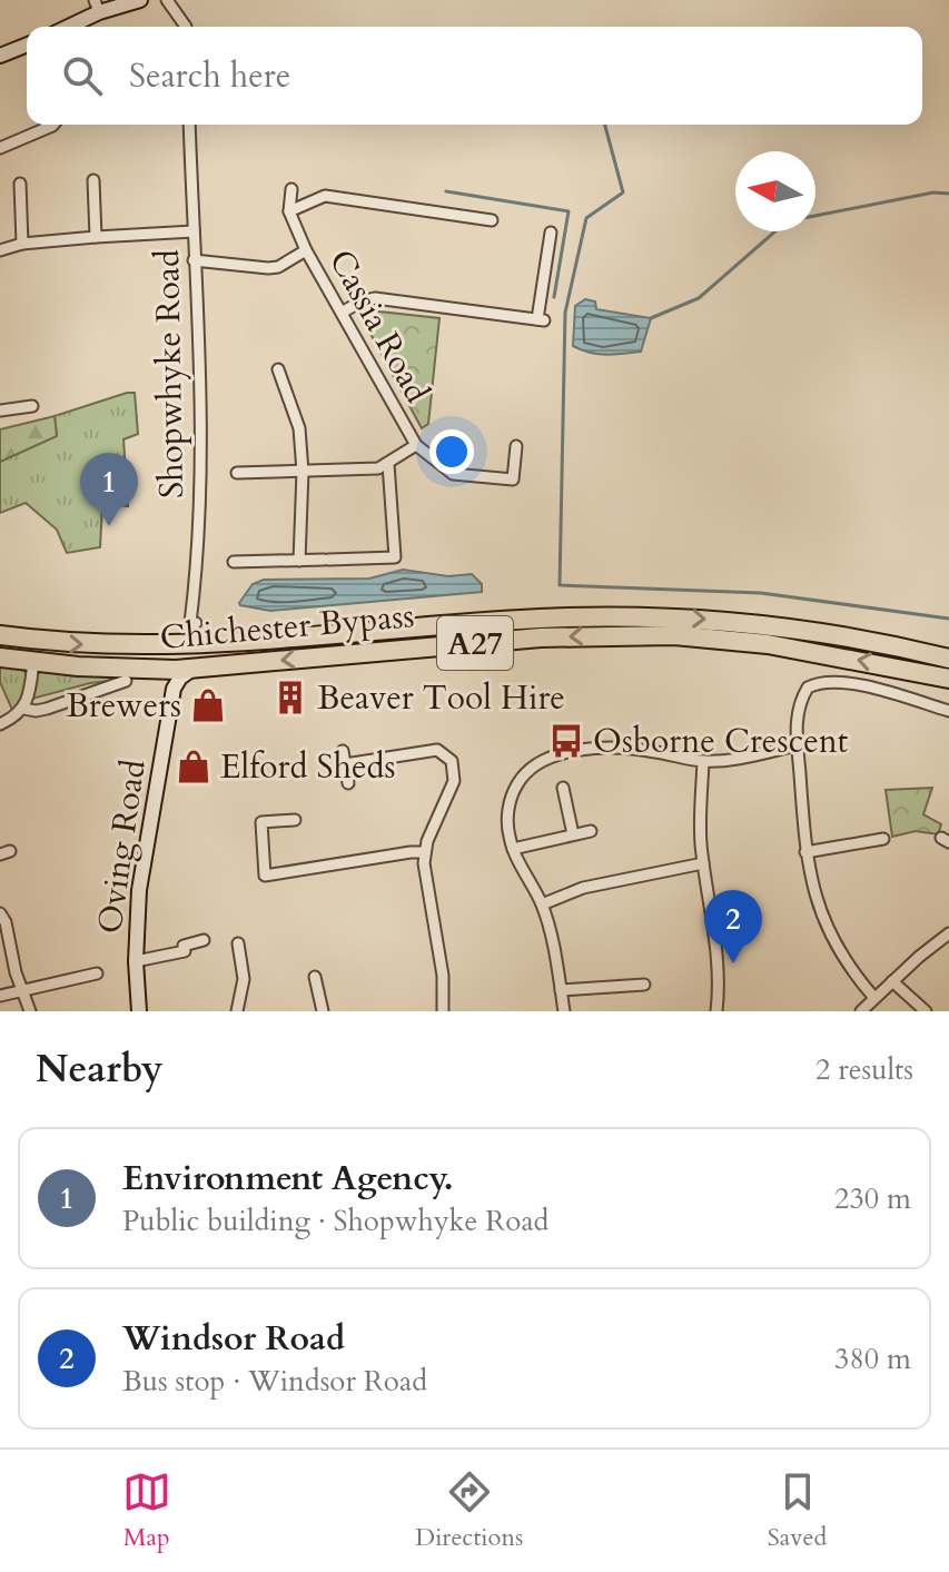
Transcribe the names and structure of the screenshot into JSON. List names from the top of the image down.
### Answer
{
  "streets": {
    "highway": ["Chichester Bypass", "A27"],
    "main road": ["Oving Road"],
    "street": ["Cassia Road", "Shopwhyke Road"]
  },
  "crossings": [
    ["Cassia Road", "Shopwhyke Road"]
  ],
  "places": {
    "building": ["Beaver Tool Hire"],
    "shop": ["Brewers", "Elford Sheds"],
    "bus stop": ["Osborne Crescent"]
  },
  "north": "left",
  "page": {
    "search": "Search here",
    "pins": ["1", "2"],
    "heading": ["Nearby", "2 results"],
    "list": [
      {
        "mark": "1",
        "name": "Environment Agency.",
        "note": "Public building · Shopwhyke Road",
        "value": "230 m"
      },
      {
        "mark": "2",
        "name": "Windsor Road",
        "note": "Bus stop · Windsor Road",
        "value": "380 m"
      }
    ],
    "nav": ["Map", "Directions", "Saved"]
  }
}
